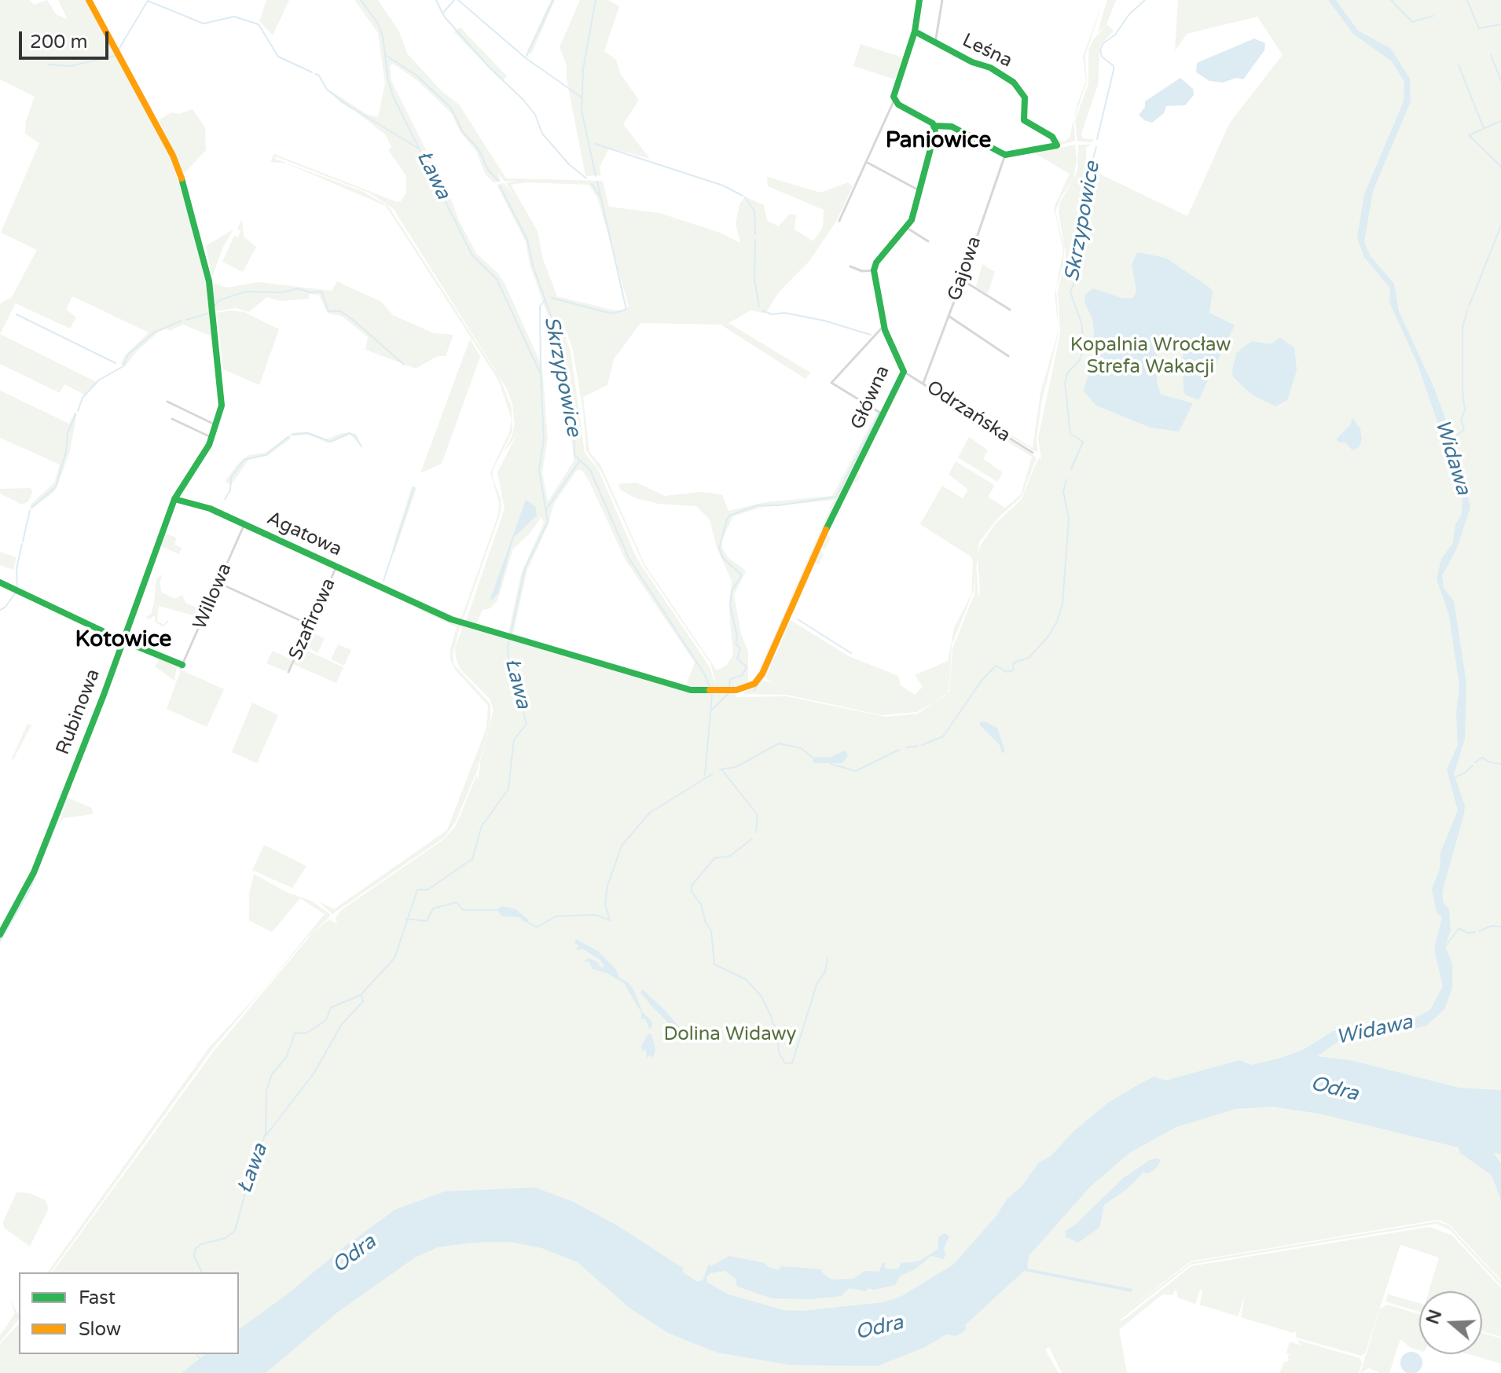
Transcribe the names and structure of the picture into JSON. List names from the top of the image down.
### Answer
{
  "streets": {
    "street": [
      "Leśna",
      "Gajowa",
      "Główna",
      "Odrzańska",
      "Agatowa",
      "Willowa",
      "Szafirowa",
      "Rubinowa"
    ]
  },
  "crossings": [
    ["Leśna", "Gajowa"],
    ["Gajowa", "Odrzańska"],
    ["Główna", "Odrzańska"],
    ["Główna", "Agatowa"],
    ["Agatowa", "Willowa"],
    ["Agatowa", "Szafirowa"],
    ["Agatowa", "Rubinowa"]
  ],
  "districts": ["Paniowice", "Kotowice"],
  "water": [
    "Ława",
    "Skrzypowice",
    "Widawa",
    "Odra"
  ],
  "parks": ["Kopalnia Wrocław Strefa Wakacji", "Dolina Widawy"],
  "legend": ["Fast", "Slow"],
  "scale_bar": "200 m",
  "north": "left"
}
